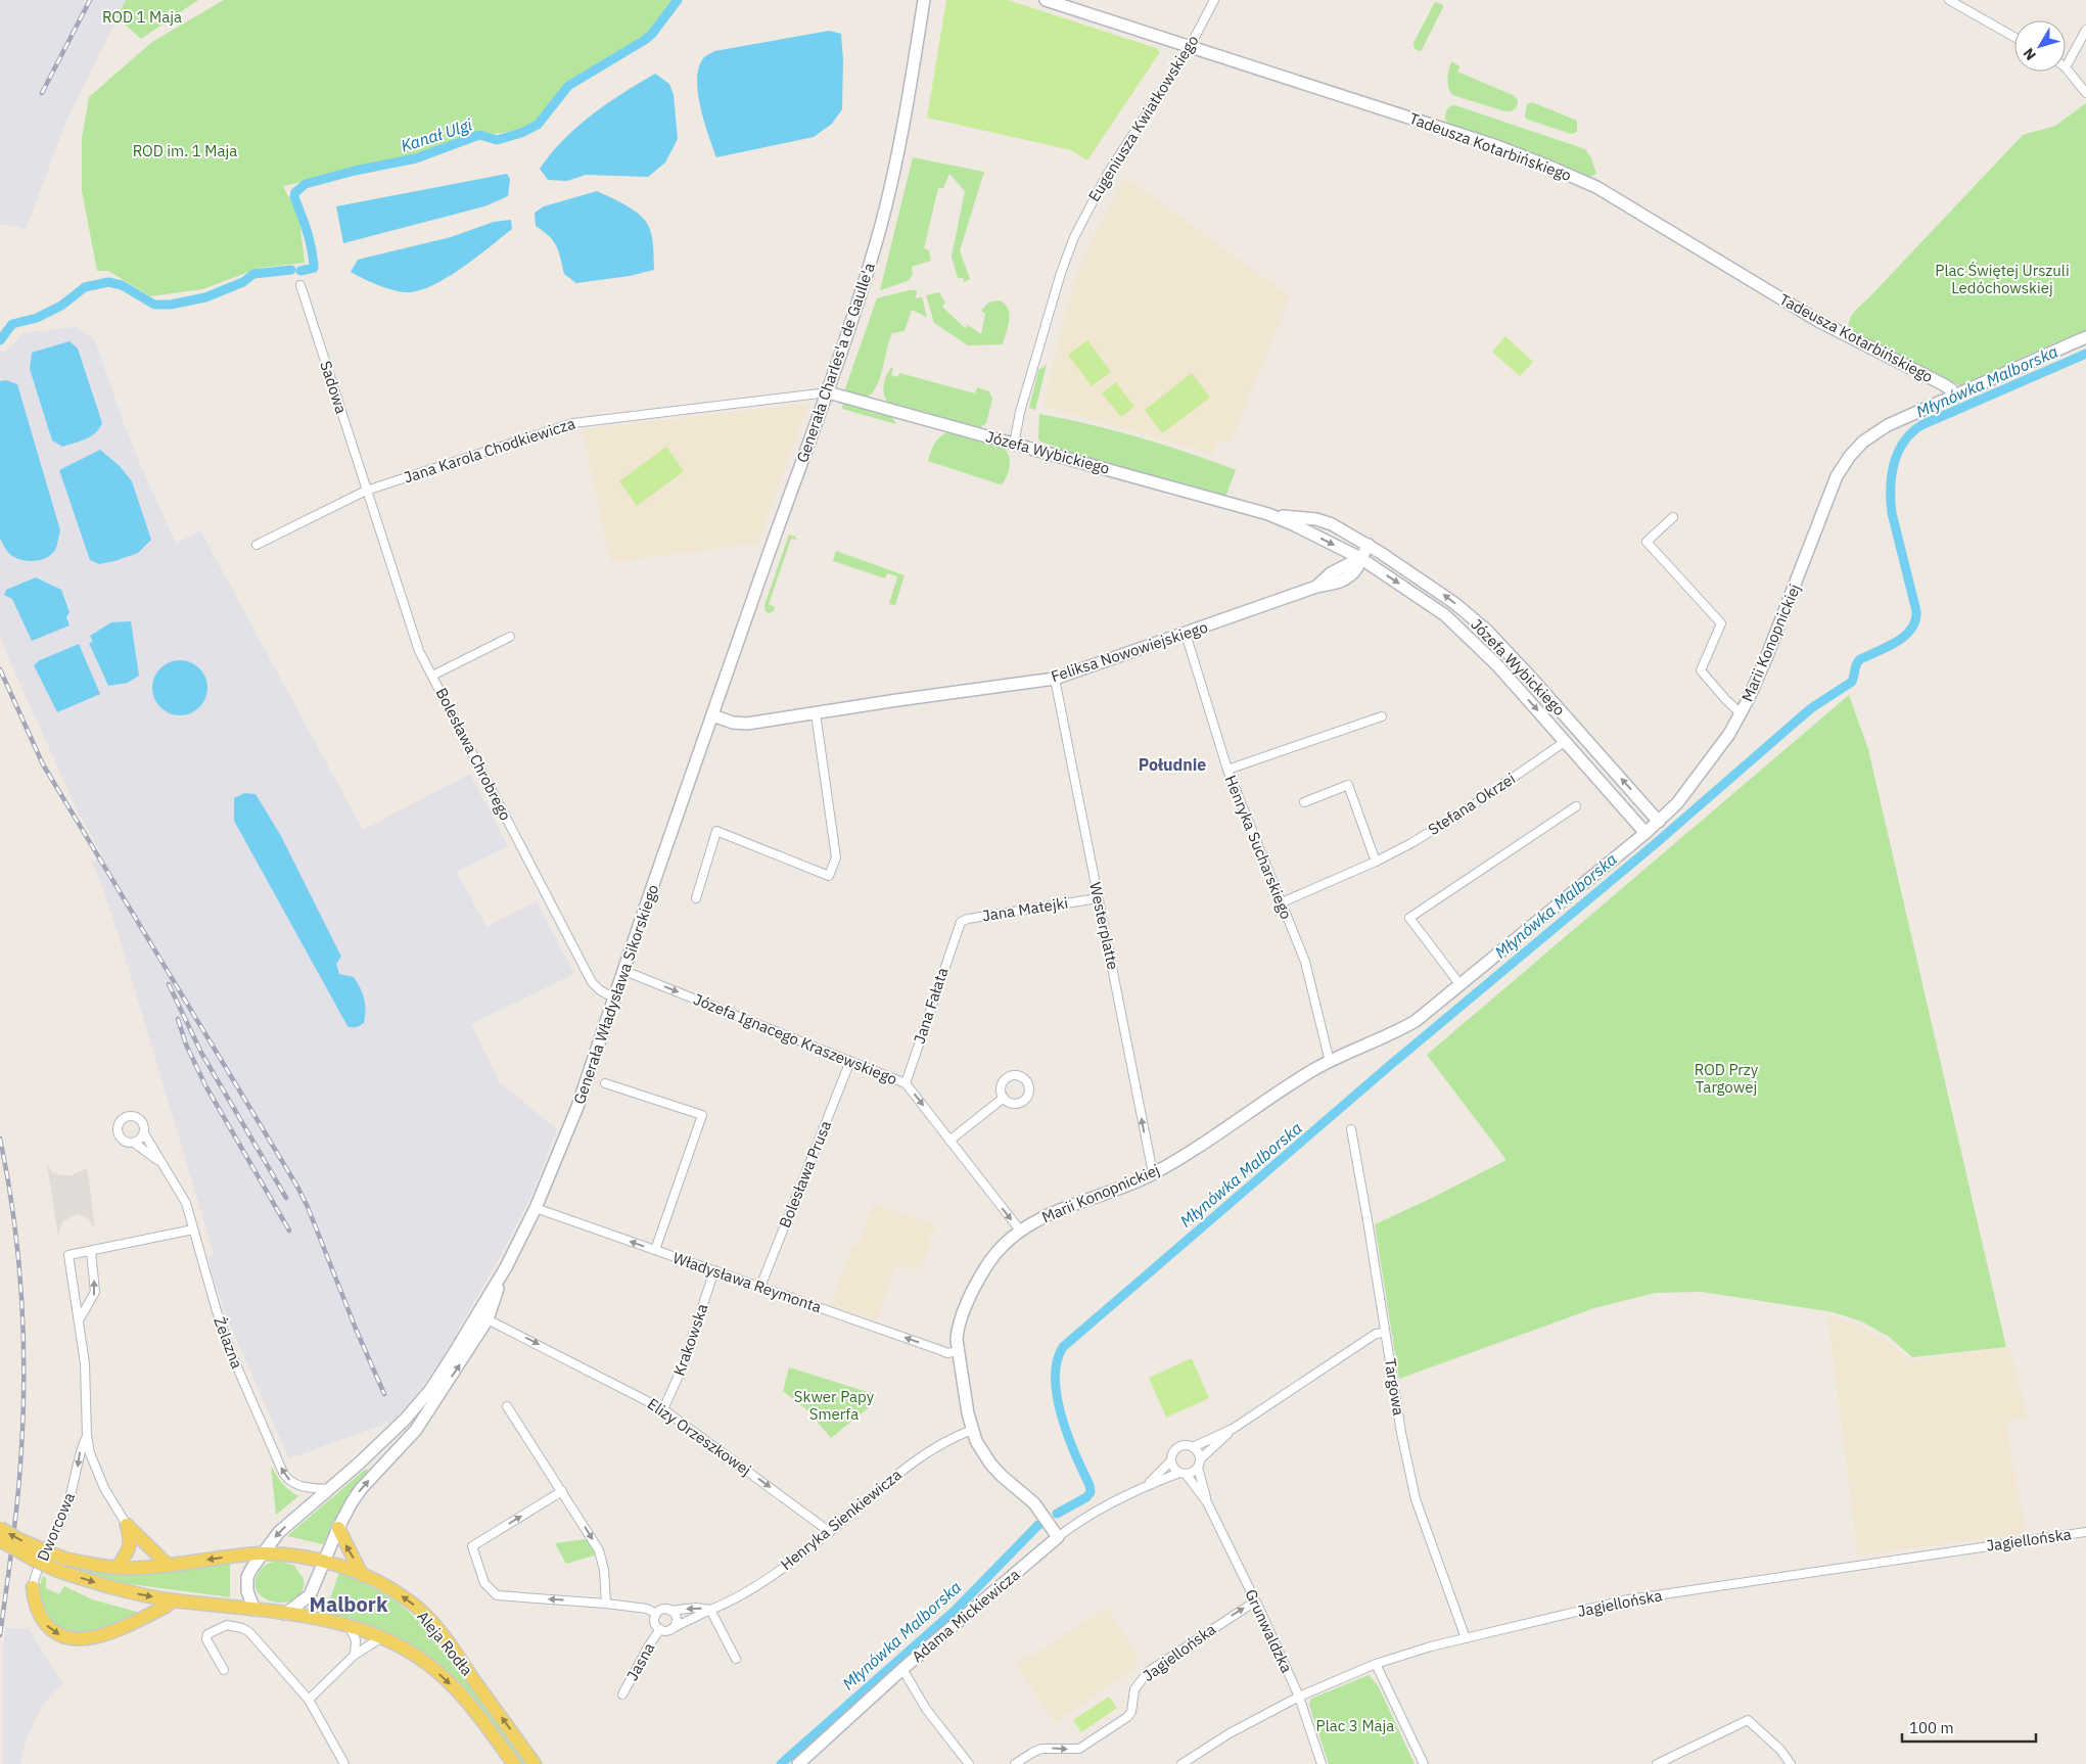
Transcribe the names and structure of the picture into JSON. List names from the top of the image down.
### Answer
{
  "streets": {
    "main road": ["Aleja Rodła"],
    "street": [
      "Eugeniusza Kwiatkowskiego",
      "Tadeusza Kotarbińskiego",
      "Generała Charles'a de Gaulle'a",
      "Sadowa",
      "Jana Karola Chodkiewicza",
      "Józefa Wybickiego",
      "Marii Konopnickiej",
      "Feliksa Nowowiejskiego",
      "Bolesława Chrobrego",
      "Stefana Okrzei",
      "Henryka Sucharskiego",
      "Jana Matejki",
      "Westerplatte",
      "Generała Władysława Sikorskiego",
      "Jana Fałata",
      "Józefa Ignacego Kraszewskiego",
      "Bolesława Prusa",
      "Władysława Reymonta",
      "Krakowska",
      "Żelazna",
      "Targowa",
      "Elizy Orzeszkowej",
      "Henryka Sienkiewicza",
      "Dworcowa",
      "Jagiellońska",
      "Adama Mickiewicza",
      "Grunwaldzka",
      "Jasna"
    ]
  },
  "crossings": [
    ["Eugeniusza Kwiatkowskiego", "Tadeusza Kotarbińskiego"],
    ["Eugeniusza Kwiatkowskiego", "Józefa Wybickiego"],
    ["Tadeusza Kotarbińskiego", "Marii Konopnickiej"],
    ["Generała Charles'a de Gaulle'a", "Jana Karola Chodkiewicza"],
    ["Generała Charles'a de Gaulle'a", "Józefa Wybickiego"],
    ["Generała Charles'a de Gaulle'a", "Feliksa Nowowiejskiego"],
    ["Generała Charles'a de Gaulle'a", "Generała Władysława Sikorskiego"],
    ["Sadowa", "Jana Karola Chodkiewicza"],
    ["Sadowa", "Bolesława Chrobrego"],
    ["Jana Karola Chodkiewicza", "Józefa Wybickiego"],
    ["Jana Karola Chodkiewicza", "Bolesława Chrobrego"],
    ["Józefa Wybickiego", "Marii Konopnickiej"],
    ["Józefa Wybickiego", "Feliksa Nowowiejskiego"],
    ["Józefa Wybickiego", "Stefana Okrzei"],
    ["Marii Konopnickiej", "Henryka Sucharskiego"],
    ["Marii Konopnickiej", "Westerplatte"],
    ["Marii Konopnickiej", "Józefa Ignacego Kraszewskiego"],
    ["Marii Konopnickiej", "Władysława Reymonta"],
    ["Marii Konopnickiej", "Henryka Sienkiewicza"],
    ["Marii Konopnickiej", "Adama Mickiewicza"],
    ["Feliksa Nowowiejskiego", "Henryka Sucharskiego"],
    ["Feliksa Nowowiejskiego", "Westerplatte"],
    ["Feliksa Nowowiejskiego", "Generała Władysława Sikorskiego"],
    ["Bolesława Chrobrego", "Generała Władysława Sikorskiego"],
    ["Stefana Okrzei", "Henryka Sucharskiego"],
    ["Jana Matejki", "Westerplatte"],
    ["Jana Matejki", "Jana Fałata"],
    ["Generała Władysława Sikorskiego", "Józefa Ignacego Kraszewskiego"],
    ["Generała Władysława Sikorskiego", "Władysława Reymonta"],
    ["Generała Władysława Sikorskiego", "Żelazna"],
    ["Generała Władysława Sikorskiego", "Elizy Orzeszkowej"],
    ["Generała Władysława Sikorskiego", "Aleja Rodła"],
    ["Jana Fałata", "Józefa Ignacego Kraszewskiego"],
    ["Józefa Ignacego Kraszewskiego", "Bolesława Prusa"],
    ["Bolesława Prusa", "Władysława Reymonta"],
    ["Władysława Reymonta", "Krakowska"],
    ["Krakowska", "Elizy Orzeszkowej"],
    ["Żelazna", "Dworcowa"],
    ["Targowa", "Jagiellońska"],
    ["Elizy Orzeszkowej", "Henryka Sienkiewicza"],
    ["Henryka Sienkiewicza", "Jasna"],
    ["Jagiellońska", "Grunwaldzka"],
    ["Adama Mickiewicza", "Grunwaldzka"]
  ],
  "one_way": [
    "Westerplatte",
    "Józefa Ignacego Kraszewskiego",
    "Władysława Reymonta",
    "Żelazna",
    "Elizy Orzeszkowej"
  ],
  "districts": ["Południe", "Malbork"],
  "water": ["Kanał Ulgi", "Młynówka Malborska"],
  "parks": [
    "ROD 1 Maja",
    "ROD im. 1 Maja",
    "Plac Świętej Urszuli Ledóchowskiej",
    "ROD Przy Targowej",
    "Skwer Papy Smerfa",
    "Plac 3 Maja"
  ],
  "scale_bar": "100 m",
  "north": "bottom left"
}
